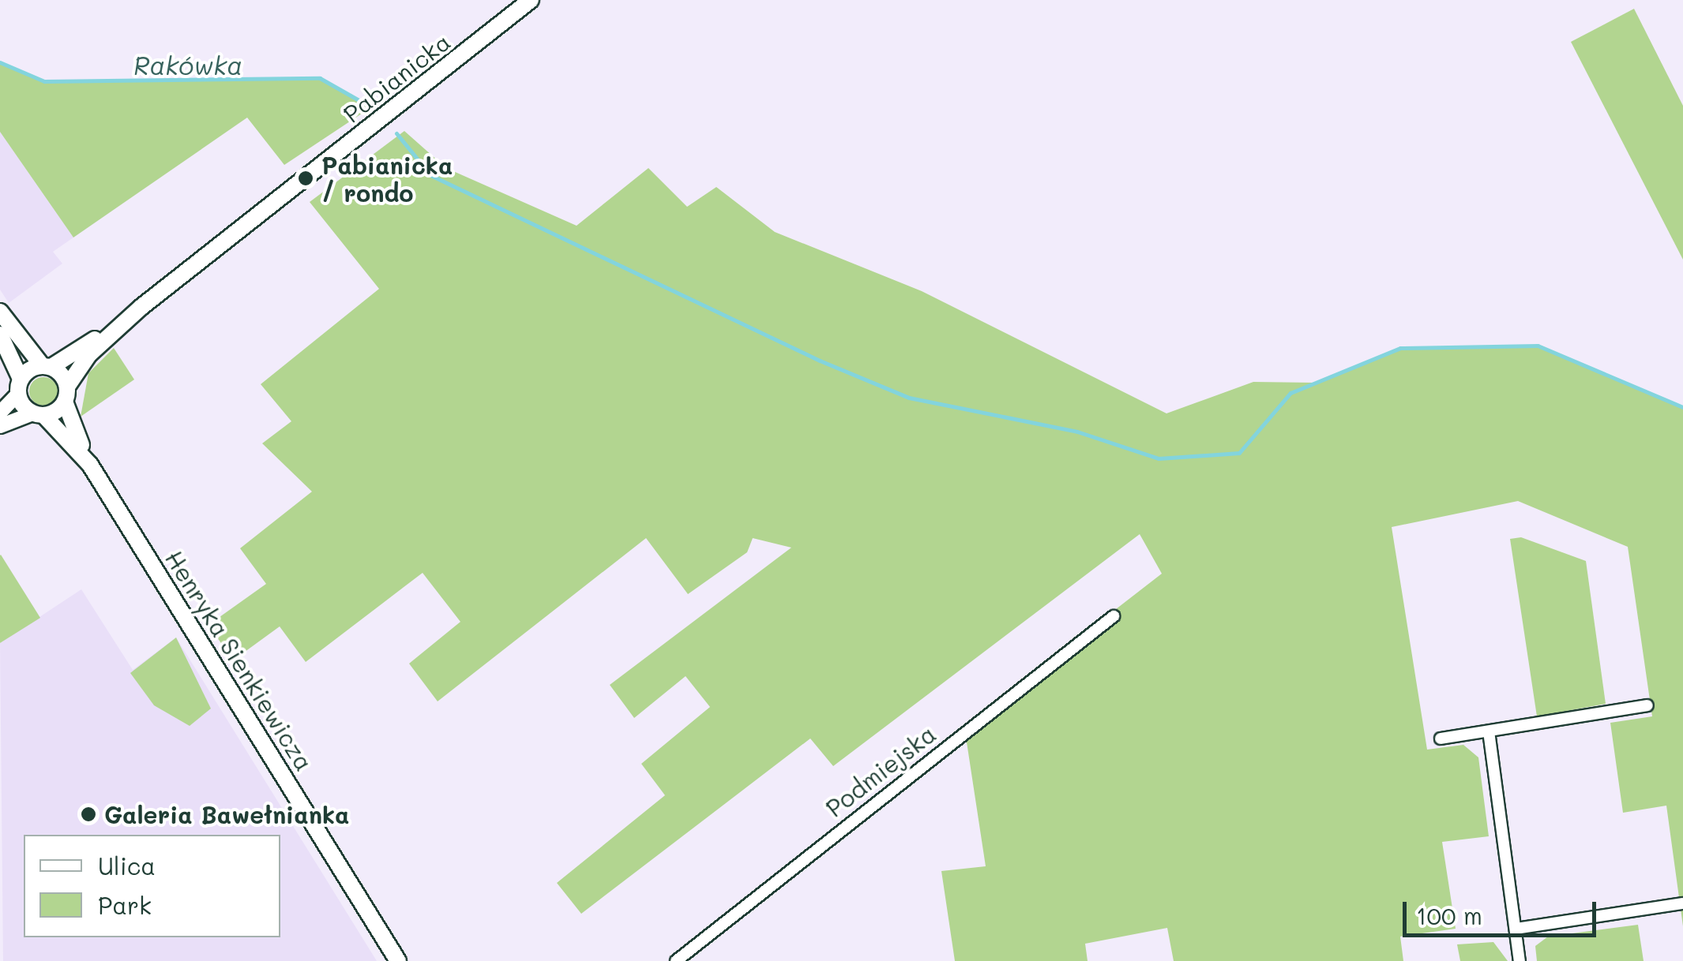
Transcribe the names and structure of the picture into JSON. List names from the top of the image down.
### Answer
{
  "streets": {
    "main road": ["Pabianicka", "Henryka Sienkiewicza"],
    "street": ["Podmiejska"]
  },
  "crossings": [
    ["Pabianicka", "Henryka Sienkiewicza"]
  ],
  "water": ["Rakówka"],
  "places": ["Pabianicka / rondo", "Galeria Bawełnianka"],
  "legend": ["Ulica", "Park"],
  "scale_bar": "100 m"
}
